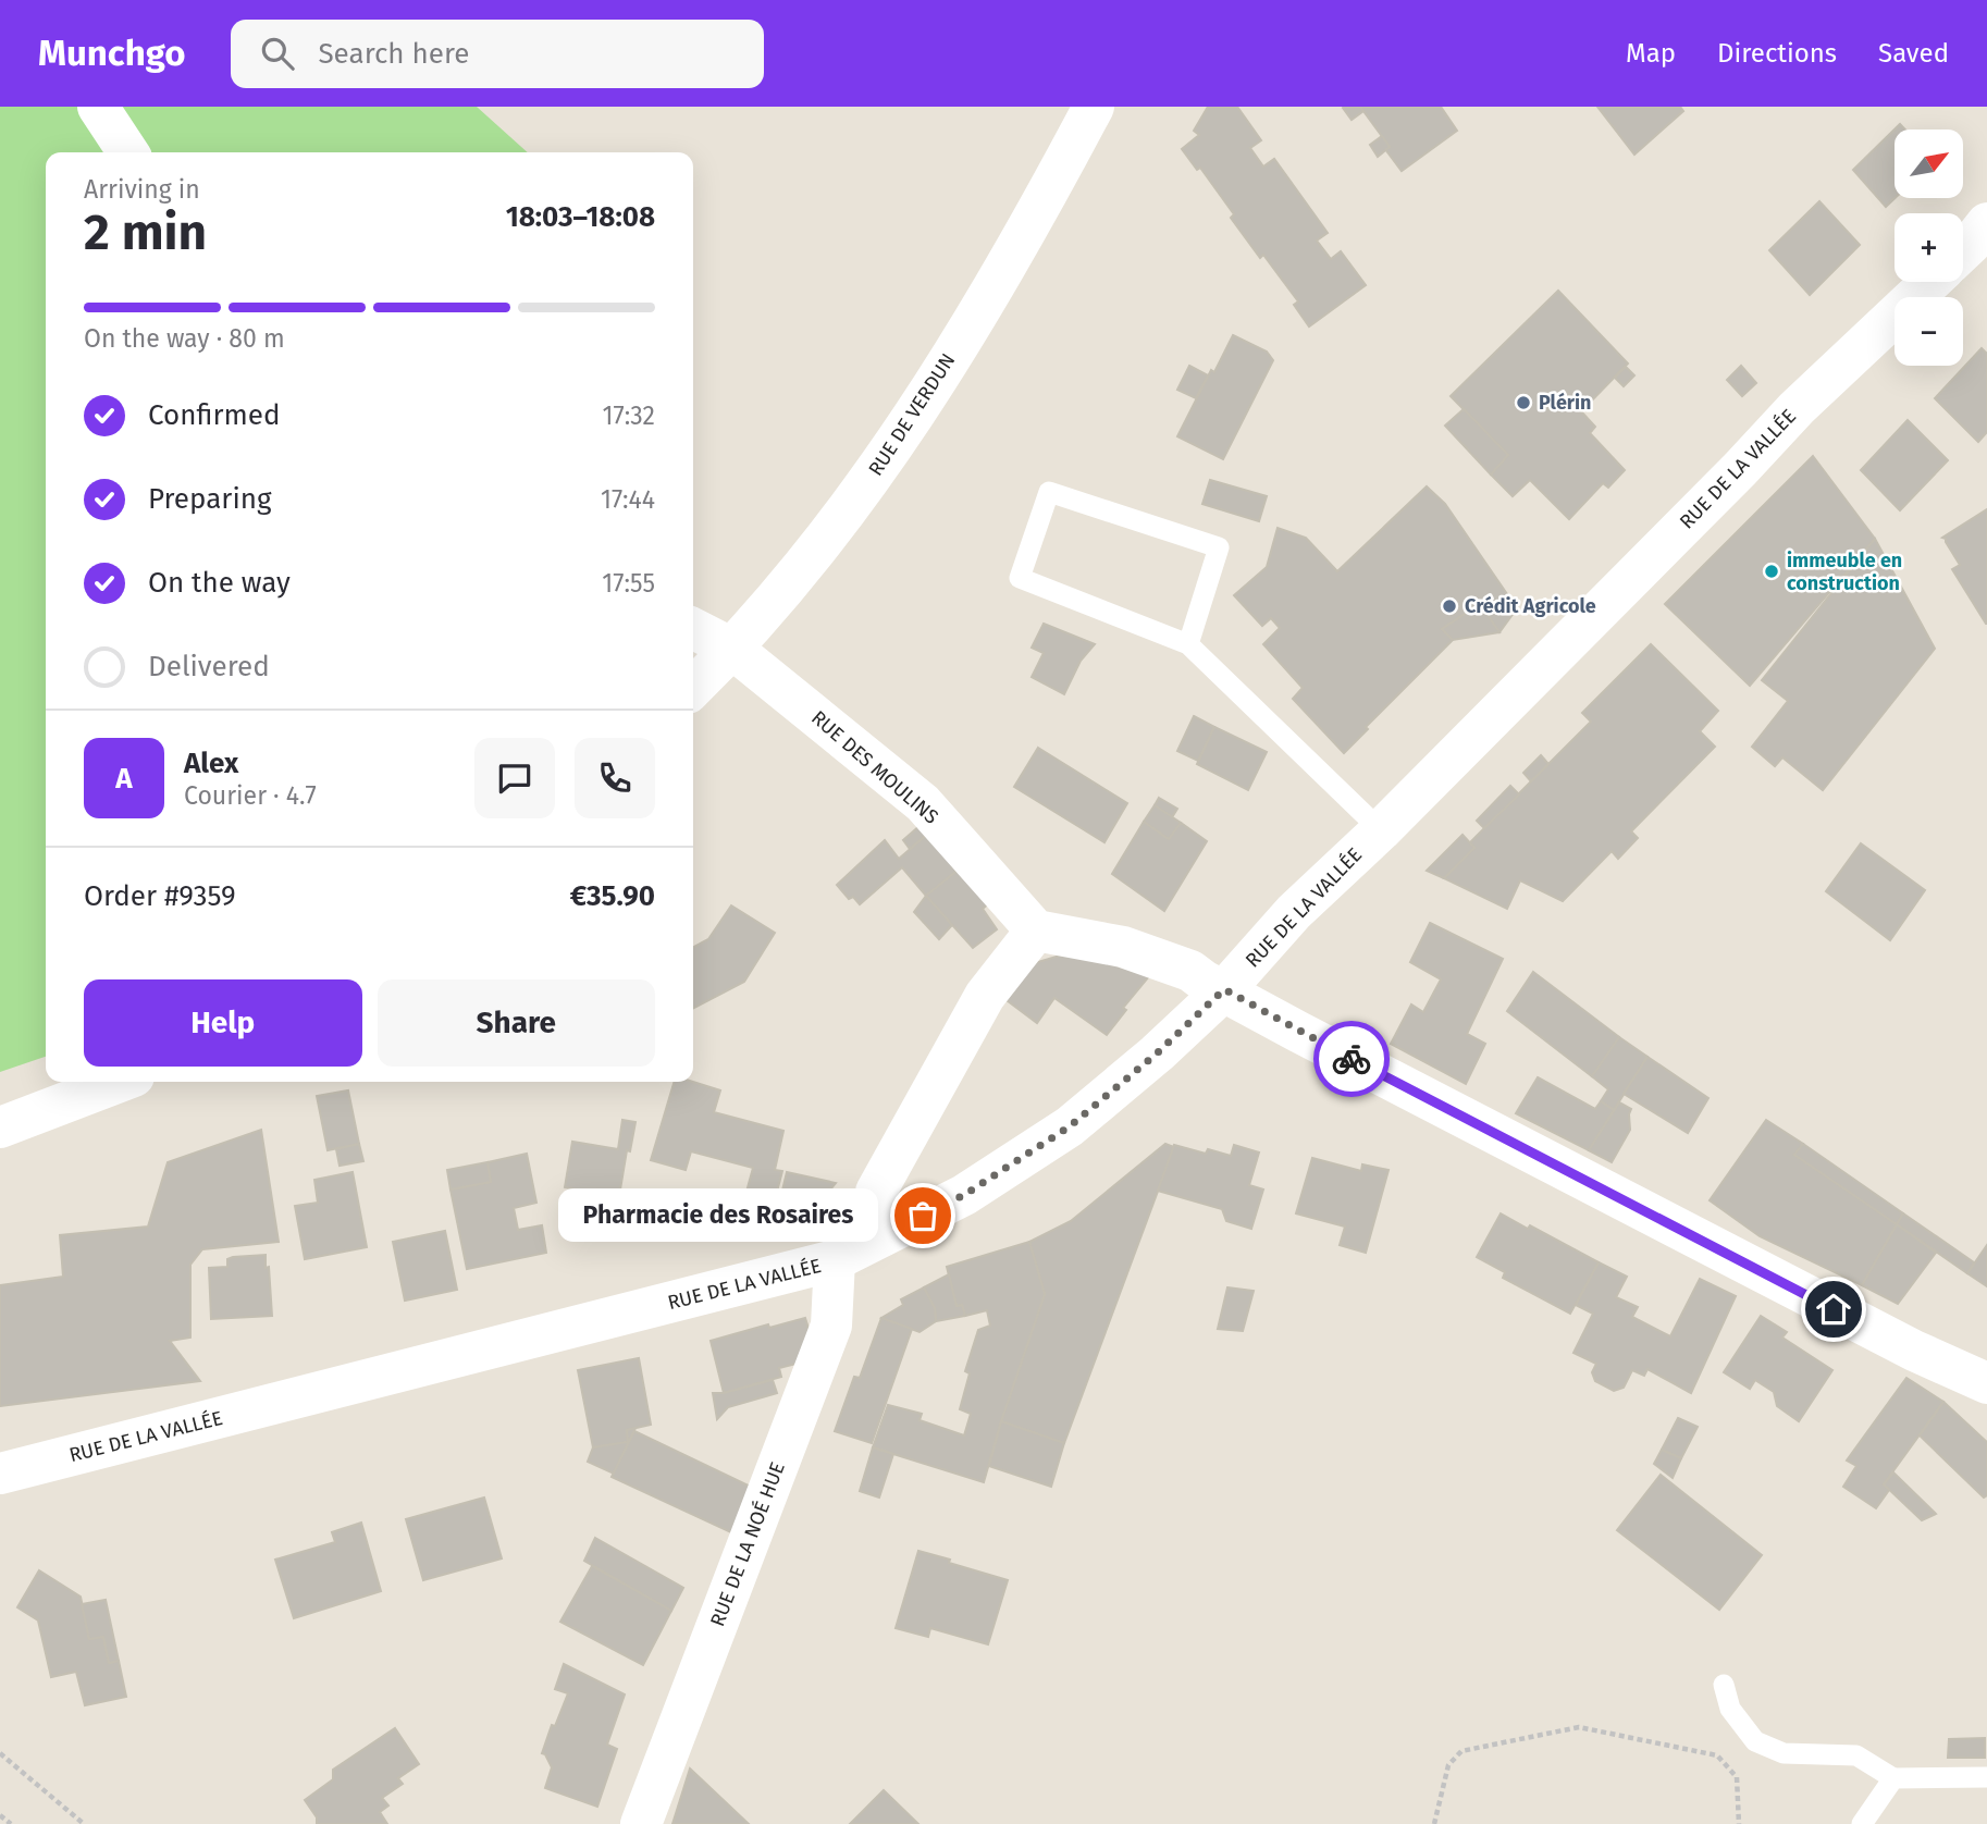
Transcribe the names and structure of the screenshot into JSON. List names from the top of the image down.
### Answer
{
  "streets": {
    "street": [
      "RUE DE VERDUN",
      "RUE DE LA VALLÉE",
      "RUE DES MOULINS",
      "RUE DE LA NOÉ HUE"
    ]
  },
  "crossings": [
    ["RUE DE VERDUN", "RUE DES MOULINS"],
    ["RUE DE LA VALLÉE", "RUE DE LA NOÉ HUE"]
  ],
  "places": [
    "Plérin",
    "immeuble en construction",
    "Crédit Agricole",
    "Pharmacie des Rosaires"
  ],
  "north": "top right",
  "page": {
    "header": "Munchgo",
    "search": "Search here",
    "nav": ["Map", "Directions", "Saved"],
    "map_buttons": ["+", "−"],
    "heading": ["2 min", "Arriving in", "18:03–18:08"],
    "panel": [
      "Alex",
      "Courier · 4.7",
      "Order #9359",
      "€35.90"
    ],
    "bar": "On the way · 80 m",
    "list": [
      ["Confirmed", "17:32"],
      ["Preparing", "17:44"],
      ["On the way", "17:55"],
      "Delivered"
    ],
    "round": "A",
    "buttons": ["Help", "Share"],
    "bubble": "Pharmacie des Rosaires"
  }
}
